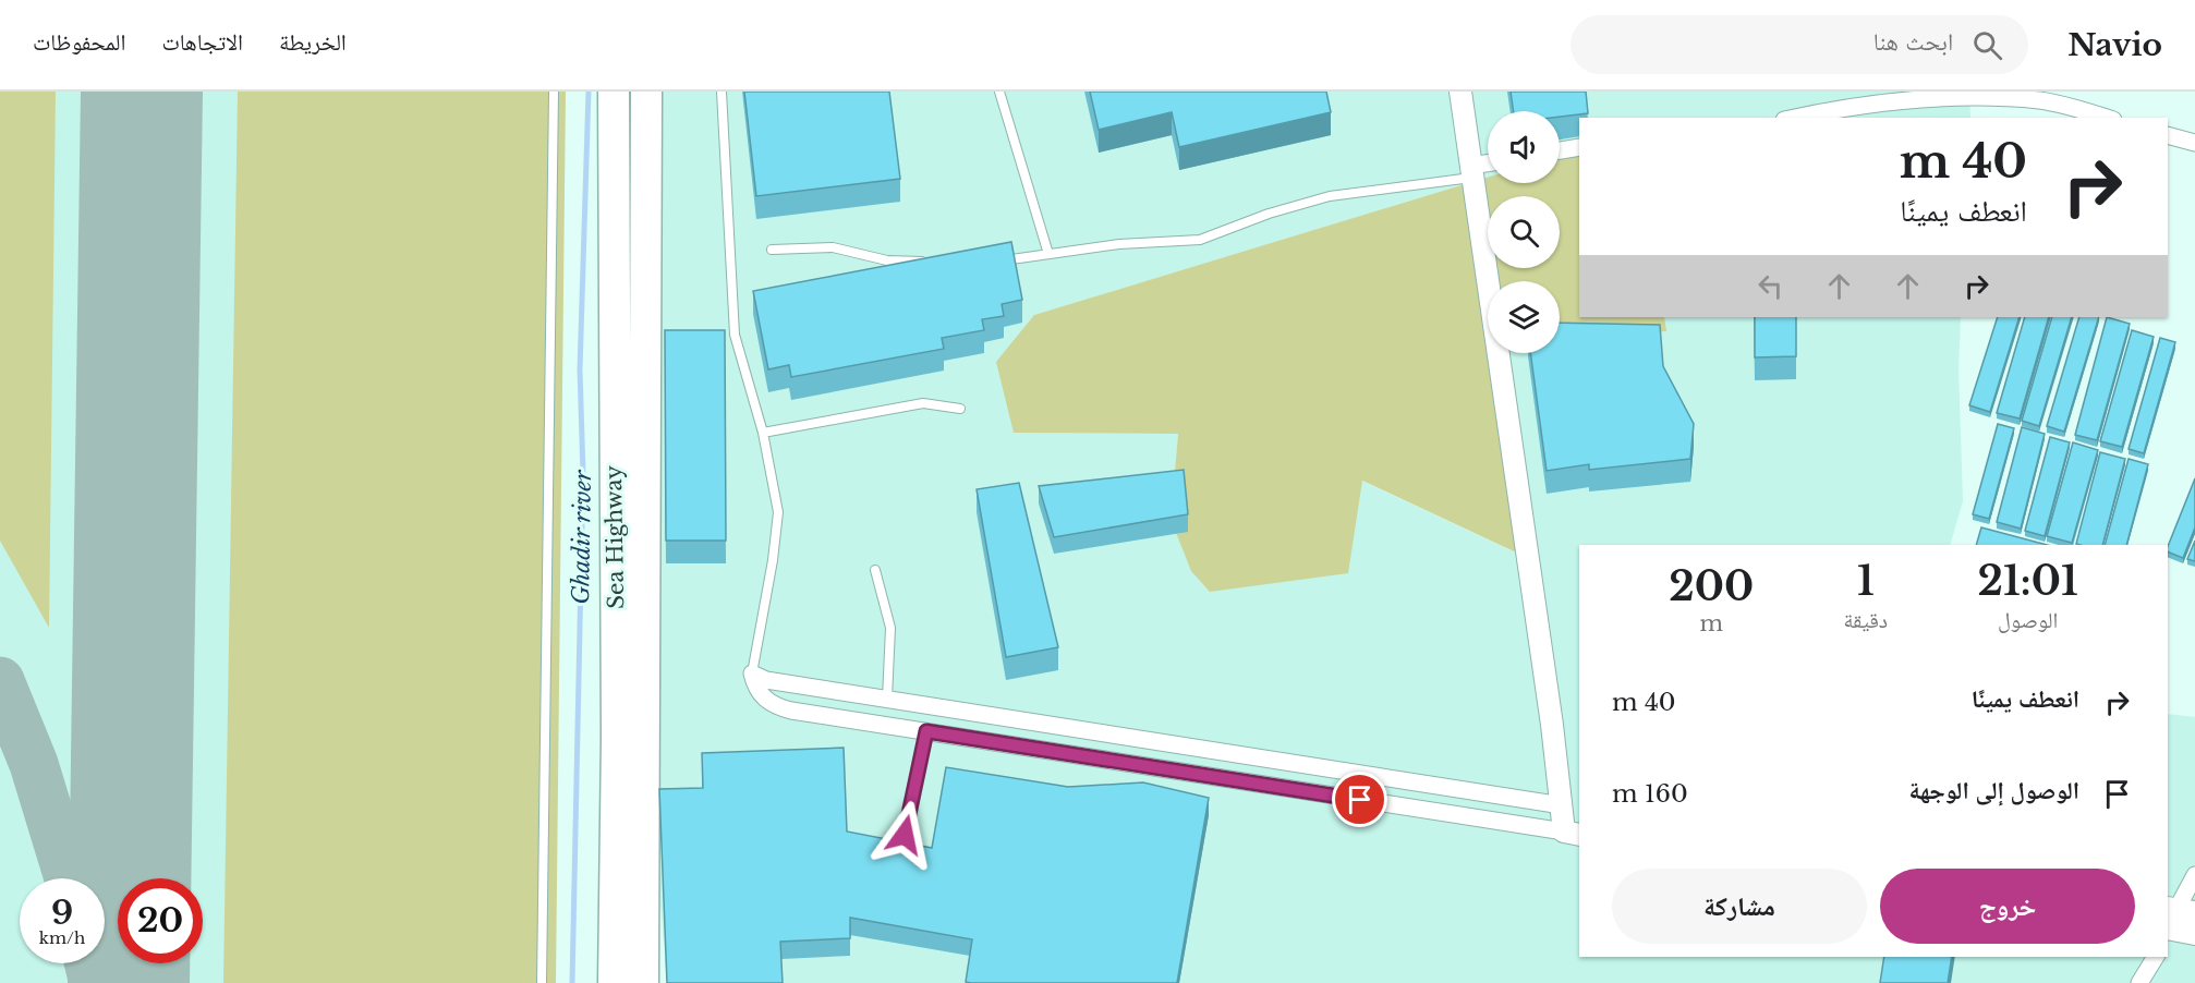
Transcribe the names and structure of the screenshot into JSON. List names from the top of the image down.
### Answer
{
  "streets": {
    "highway": ["Sea Highway"]
  },
  "water": ["Ghadir river"],
  "page": {
    "header": "Navio",
    "search": "ابحث هنا",
    "nav": ["الخريطة", "الاتجاهات", "المحفوظات"],
    "turn": ["40 m", "انعطف يمينًا"],
    "eta": [
      "21:01",
      "الوصول",
      "1",
      "دقيقة",
      "200",
      "m"
    ],
    "list": [
      {
        "name": "انعطف يمينًا",
        "value": "40 m"
      },
      {
        "name": "الوصول إلى الوجهة",
        "value": "160 m"
      }
    ],
    "buttons": ["خروج", "مشاركة"],
    "speed": "9 km/h",
    "limit": "20"
  }
}
